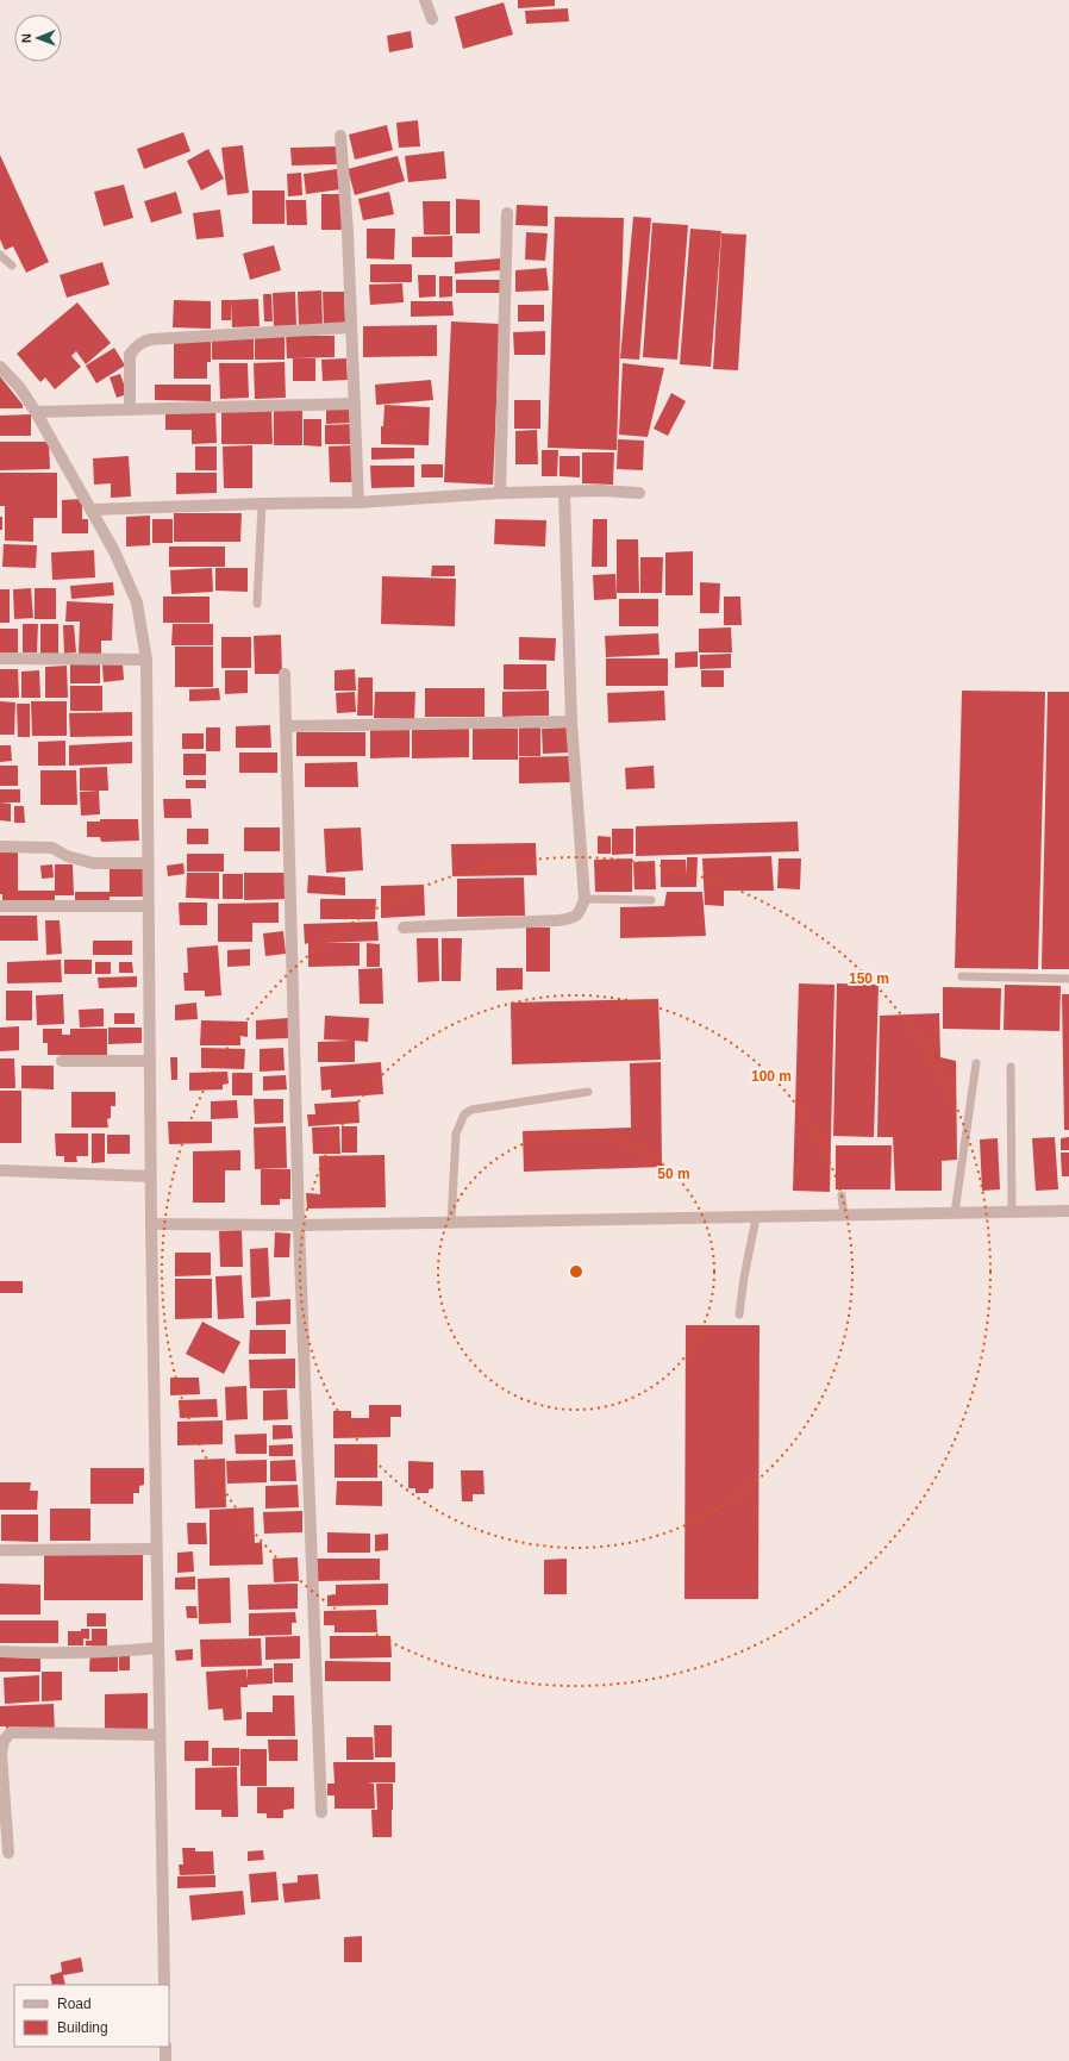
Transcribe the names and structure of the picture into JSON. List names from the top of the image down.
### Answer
{
  "legend": ["Road", "Building"],
  "north": "left",
  "rings": ["150 m", "100 m", "50 m"]
}
